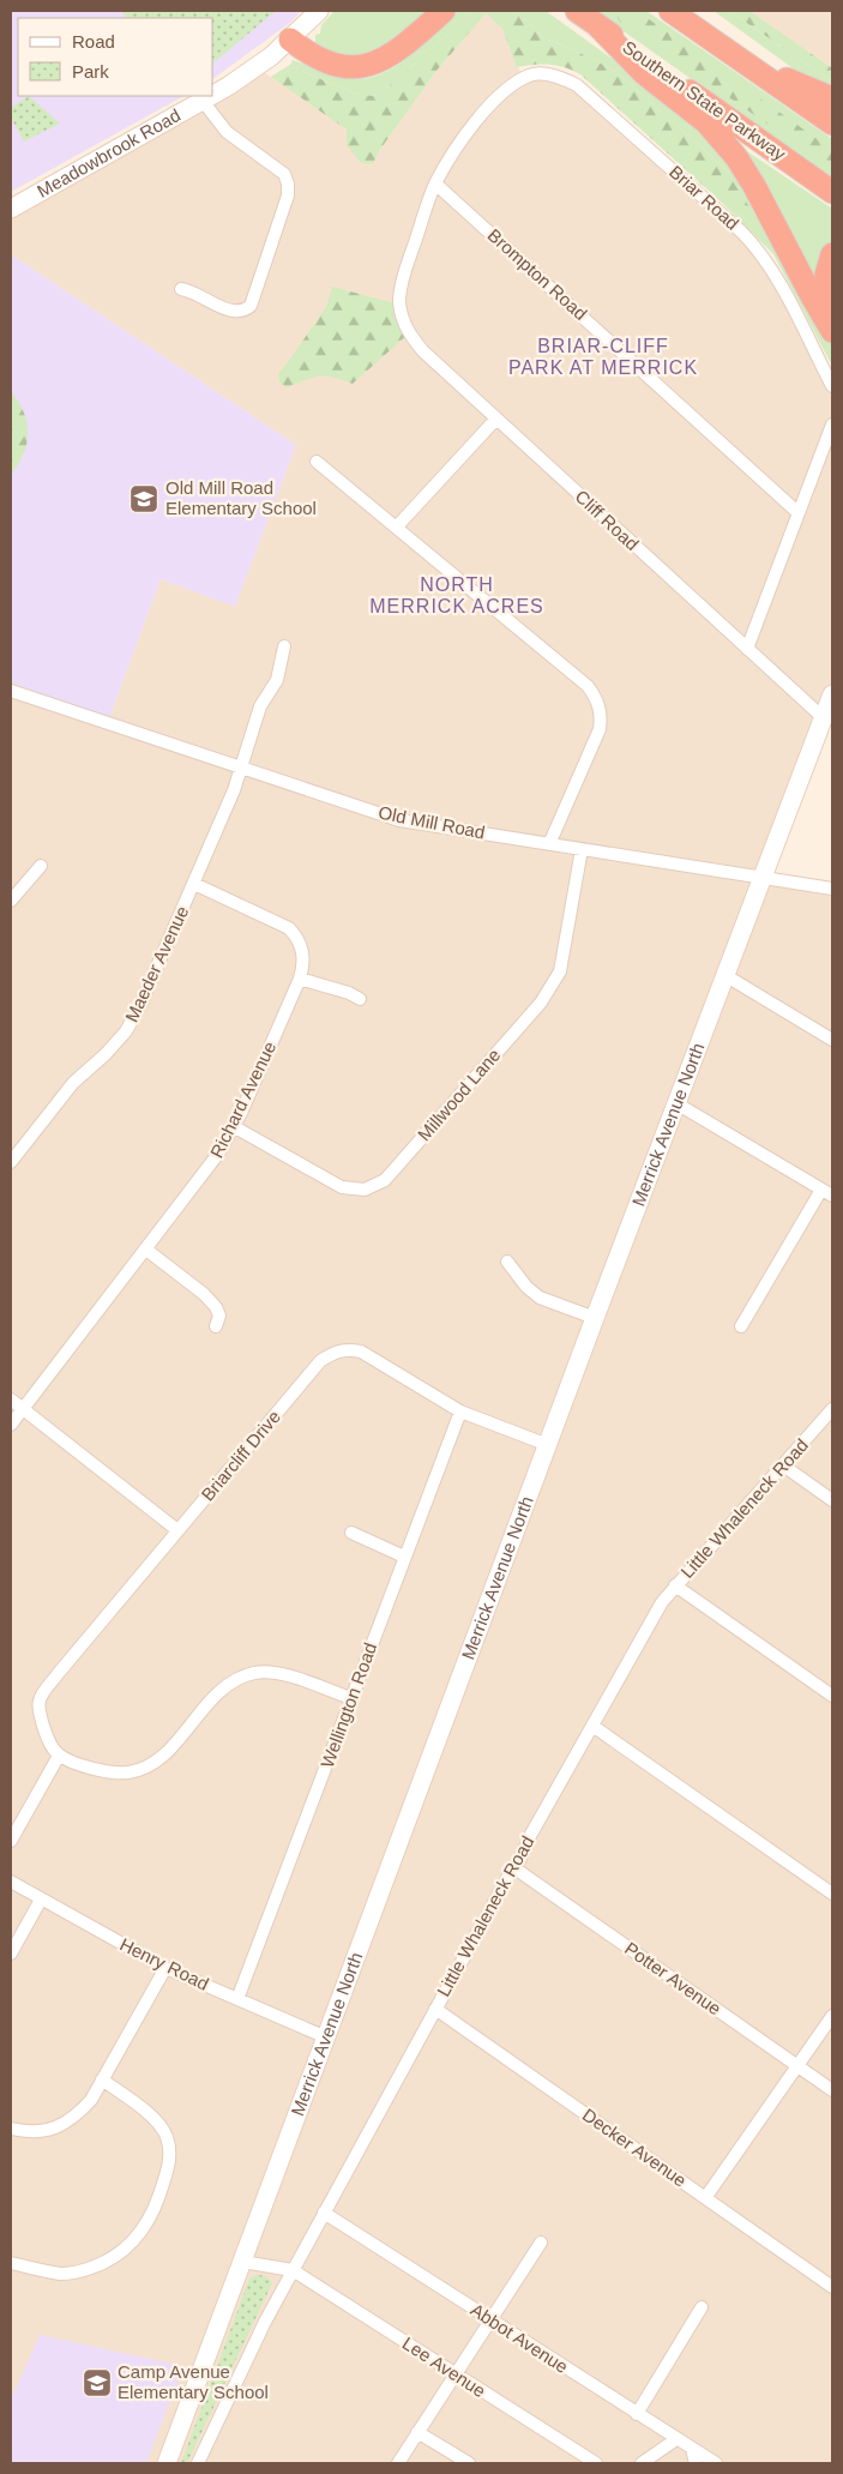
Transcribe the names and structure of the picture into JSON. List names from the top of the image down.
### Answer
{
  "streets": {
    "highway": ["Southern State Parkway"],
    "main road": ["Meadowbrook Road", "Merrick Avenue North"],
    "street": [
      "Briar Road",
      "Brompton Road",
      "Cliff Road",
      "Old Mill Road",
      "Maeder Avenue",
      "Millwood Lane",
      "Richard Avenue",
      "Briarcliff Drive",
      "Little Whaleneck Road",
      "Wellington Road",
      "Henry Road",
      "Potter Avenue",
      "Decker Avenue",
      "Abbot Avenue",
      "Lee Avenue"
    ]
  },
  "crossings": [
    ["Briar Road", "Brompton Road"],
    ["Briar Road", "Cliff Road"],
    ["Brompton Road", "Cliff Road"],
    ["Cliff Road", "Merrick Avenue North"],
    ["Old Mill Road", "Maeder Avenue"],
    ["Old Mill Road", "Millwood Lane"],
    ["Old Mill Road", "Merrick Avenue North"],
    ["Maeder Avenue", "Richard Avenue"],
    ["Millwood Lane", "Richard Avenue"],
    ["Merrick Avenue North", "Briarcliff Drive"],
    ["Merrick Avenue North", "Henry Road"],
    ["Briarcliff Drive", "Wellington Road"],
    ["Little Whaleneck Road", "Potter Avenue"],
    ["Little Whaleneck Road", "Decker Avenue"],
    ["Little Whaleneck Road", "Abbot Avenue"],
    ["Little Whaleneck Road", "Lee Avenue"],
    ["Wellington Road", "Henry Road"]
  ],
  "districts": ["BRIAR-CLIFF PARK AT MERRICK", "NORTH MERRICK ACRES"],
  "places": {
    "school or university": ["Old Mill Road Elementary School", "Camp Avenue Elementary School"]
  },
  "legend": ["Road", "Park"]
}
